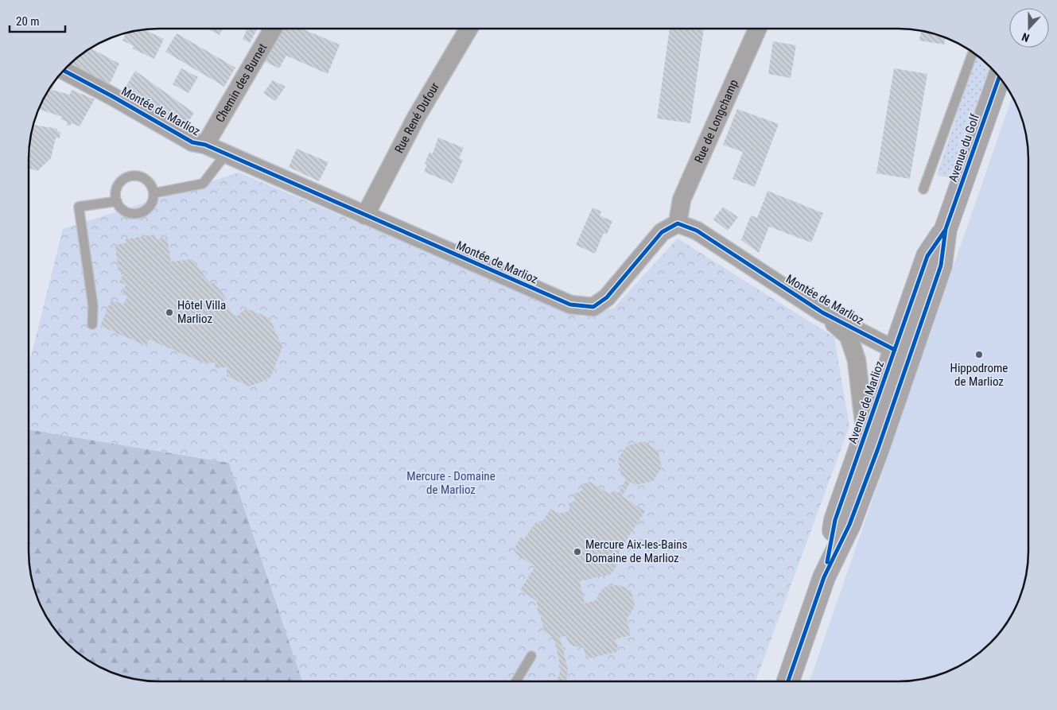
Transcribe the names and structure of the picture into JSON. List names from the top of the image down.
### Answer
{
  "streets": {
    "main road": ["Avenue du Golf", "Avenue de Marlioz"],
    "street": [
      "Chemin des Burnet",
      "Montée de Marlioz",
      "Rue René Dufour",
      "Rue de Longchamp"
    ]
  },
  "crossings": [
    ["Chemin des Burnet", "Montée de Marlioz"],
    ["Montée de Marlioz", "Rue René Dufour"],
    ["Montée de Marlioz", "Rue de Longchamp"],
    ["Montée de Marlioz", "Avenue de Marlioz"],
    ["Avenue du Golf", "Avenue de Marlioz"]
  ],
  "parks": ["Mercure - Domaine de Marlioz"],
  "places": ["Hôtel Villa Marlioz", "Hippodrome de Marlioz", "Mercure Aix-les-Bains Domaine de Marlioz"],
  "scale_bar": "20 m",
  "north": "bottom"
}
